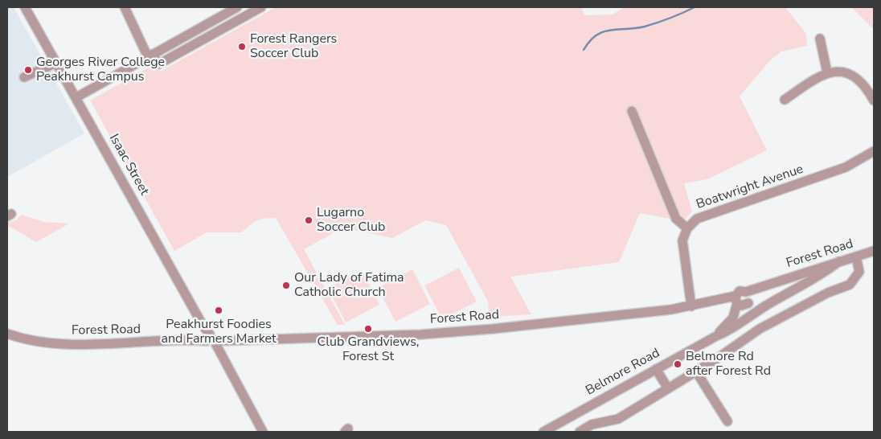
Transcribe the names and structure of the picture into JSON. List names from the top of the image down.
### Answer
{
  "streets": {
    "street": [
      "Isaac Street",
      "Boatwright Avenue",
      "Forest Road",
      "Belmore Road"
    ]
  },
  "crossings": [
    ["Isaac Street", "Forest Road"],
    ["Boatwright Avenue", "Forest Road"],
    ["Forest Road", "Belmore Road"]
  ],
  "places": [
    "Forest Rangers Soccer Club",
    "Georges River College Peakhurst Campus",
    "Lugarno Soccer Club",
    "Our Lady of Fatima Catholic Church",
    "Peakhurst Foodies and Farmers Market",
    "Club Grandviews, Forest St",
    "Belmore Rd after Forest Rd"
  ]
}
